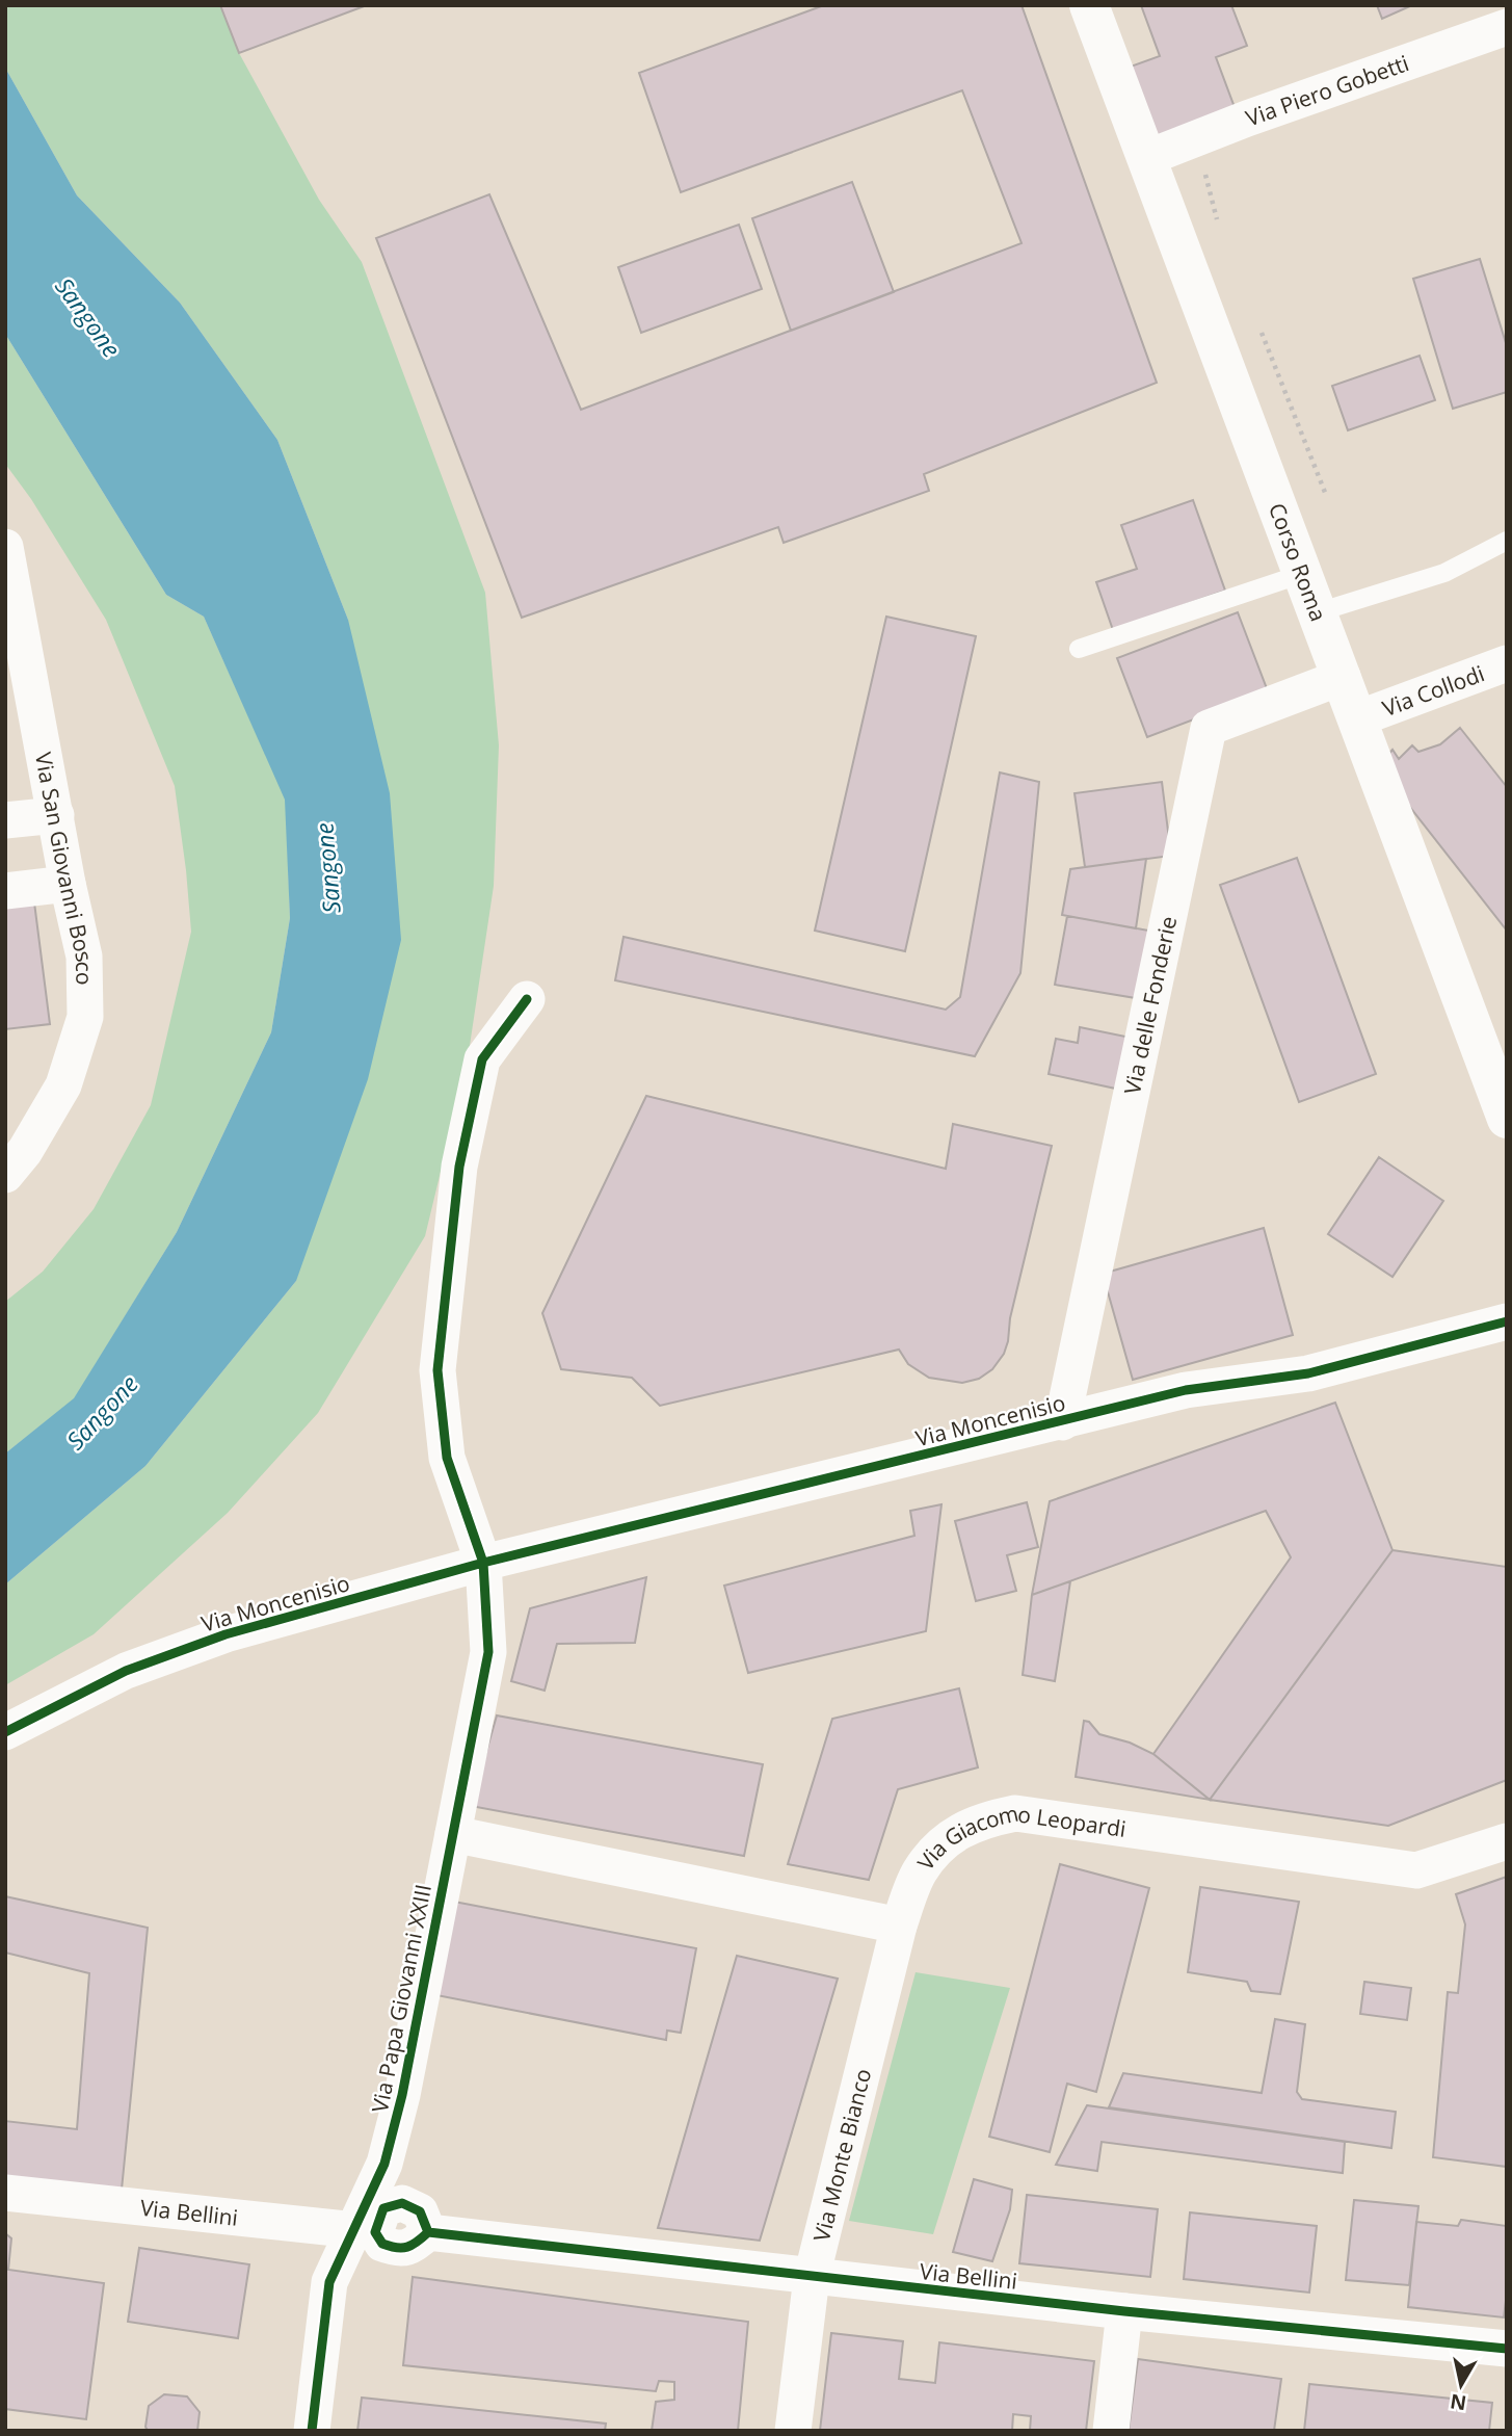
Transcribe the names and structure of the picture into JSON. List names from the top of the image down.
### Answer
{
  "streets": {
    "street": [
      "Via Piero Gobetti",
      "Corso Roma",
      "Via Collodi",
      "Via San Giovanni Bosco",
      "Via delle Fonderie",
      "Via Moncenisio",
      "Via Giacomo Leopardi",
      "Via Papa Giovanni XXIII",
      "Via Monte Bianco",
      "Via Bellini"
    ]
  },
  "crossings": [
    ["Via Piero Gobetti", "Corso Roma"],
    ["Corso Roma", "Via Collodi"],
    ["Corso Roma", "Via delle Fonderie"],
    ["Via delle Fonderie", "Via Moncenisio"],
    ["Via Moncenisio", "Via Papa Giovanni XXIII"],
    ["Via Giacomo Leopardi", "Via Monte Bianco"],
    ["Via Papa Giovanni XXIII", "Via Bellini"],
    ["Via Monte Bianco", "Via Bellini"]
  ],
  "water": ["Sangone"],
  "north": "bottom"
}
